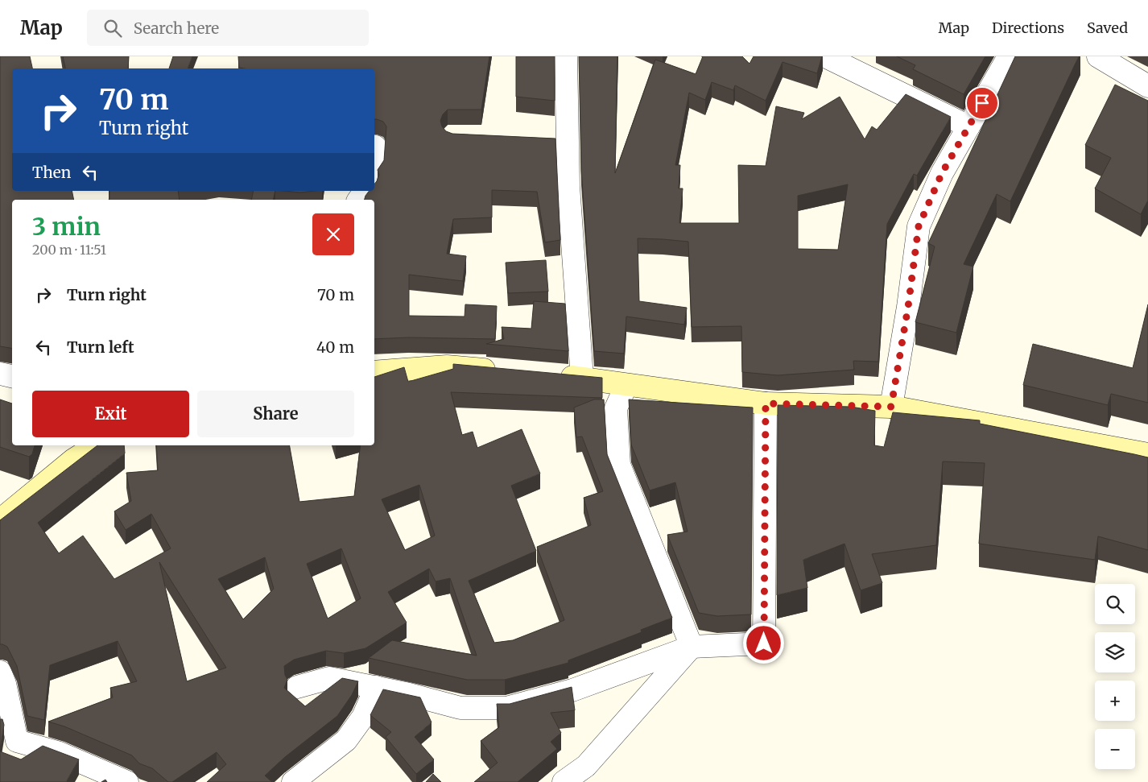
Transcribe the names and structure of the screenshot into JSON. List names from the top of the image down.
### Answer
{
  "page": {
    "header": "Map",
    "search": "Search here",
    "nav": ["Map", "Directions", "Saved"],
    "turn": ["70 m", "Turn right"],
    "then": "Then",
    "heading": ["3 min", "200 m · 11:51"],
    "list": [
      {
        "name": "Turn right",
        "value": "70 m"
      },
      {
        "name": "Turn left",
        "value": "40 m"
      }
    ],
    "buttons": ["Exit", "Share"],
    "map_buttons": ["+", "−"]
  }
}
